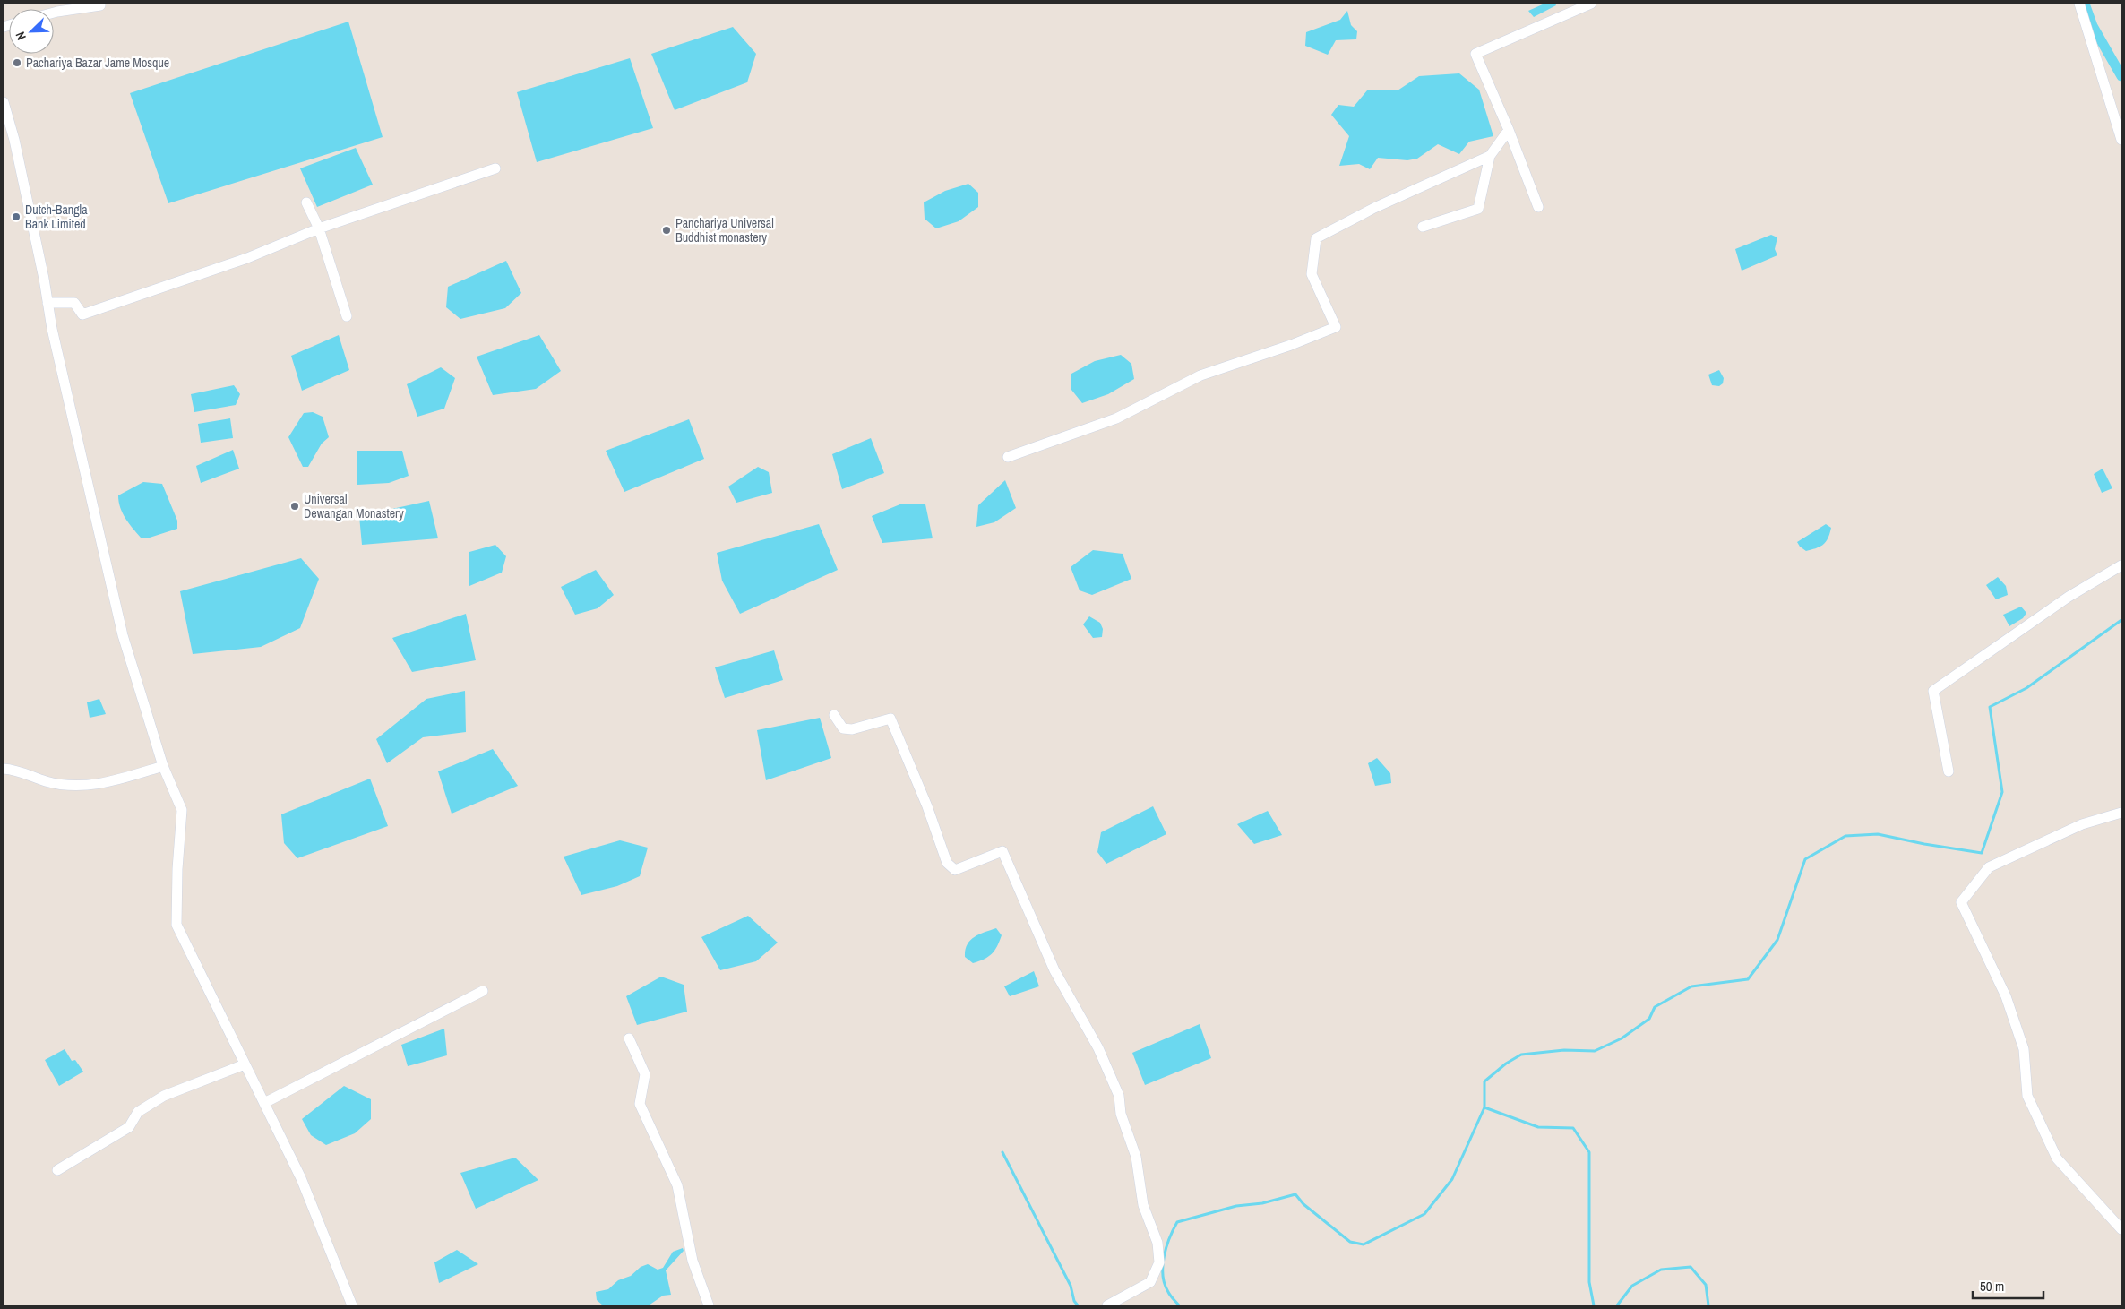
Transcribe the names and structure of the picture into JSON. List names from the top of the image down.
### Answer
{
  "places": [
    "Pachariya Bazar Jame Mosque",
    "Dutch-Bangla Bank Limited",
    "Panchariya Universal Buddhist monastery",
    "Universal Dewangan Monastery"
  ],
  "scale_bar": "50 m",
  "north": "bottom left"
}
